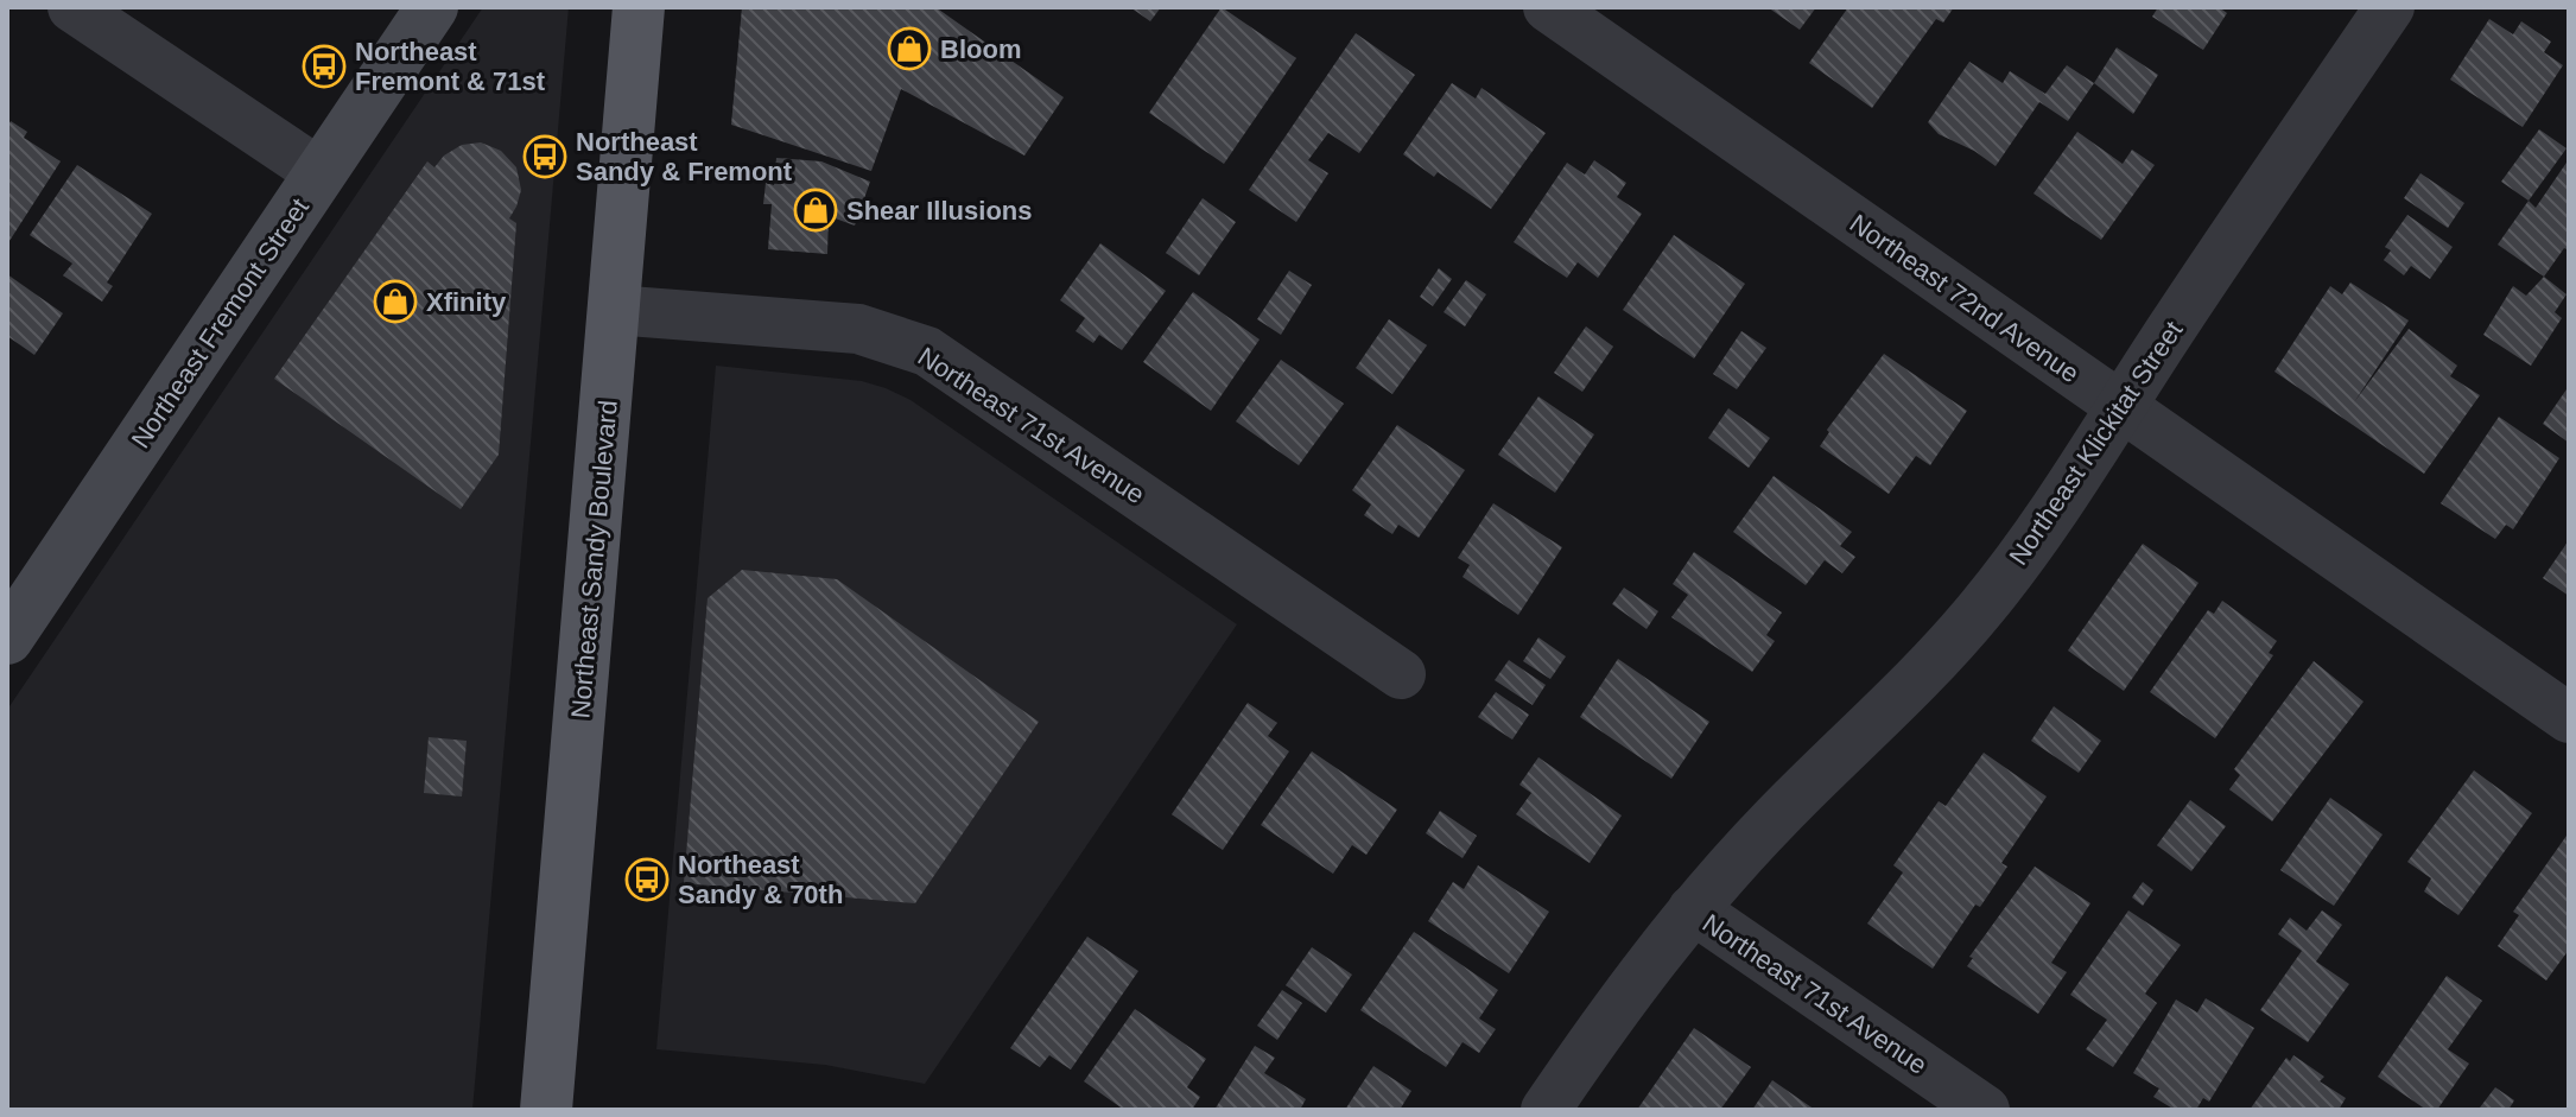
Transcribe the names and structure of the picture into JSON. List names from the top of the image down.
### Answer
{
  "streets": {
    "main road": ["Northeast Fremont Street", "Northeast Sandy Boulevard"],
    "street": ["Northeast 72nd Avenue", "Northeast 71st Avenue", "Northeast Klickitat Street"]
  },
  "crossings": [
    ["Northeast 72nd Avenue", "Northeast Klickitat Street"],
    ["Northeast 71st Avenue", "Northeast Klickitat Street"],
    ["Northeast 71st Avenue", "Northeast Sandy Boulevard"]
  ],
  "places": {
    "shop": ["Bloom", "Shear Illusions", "Xfinity"],
    "bus stop": ["Northeast Fremont & 71st", "Northeast Sandy & Fremont", "Northeast Sandy & 70th"]
  }
}
